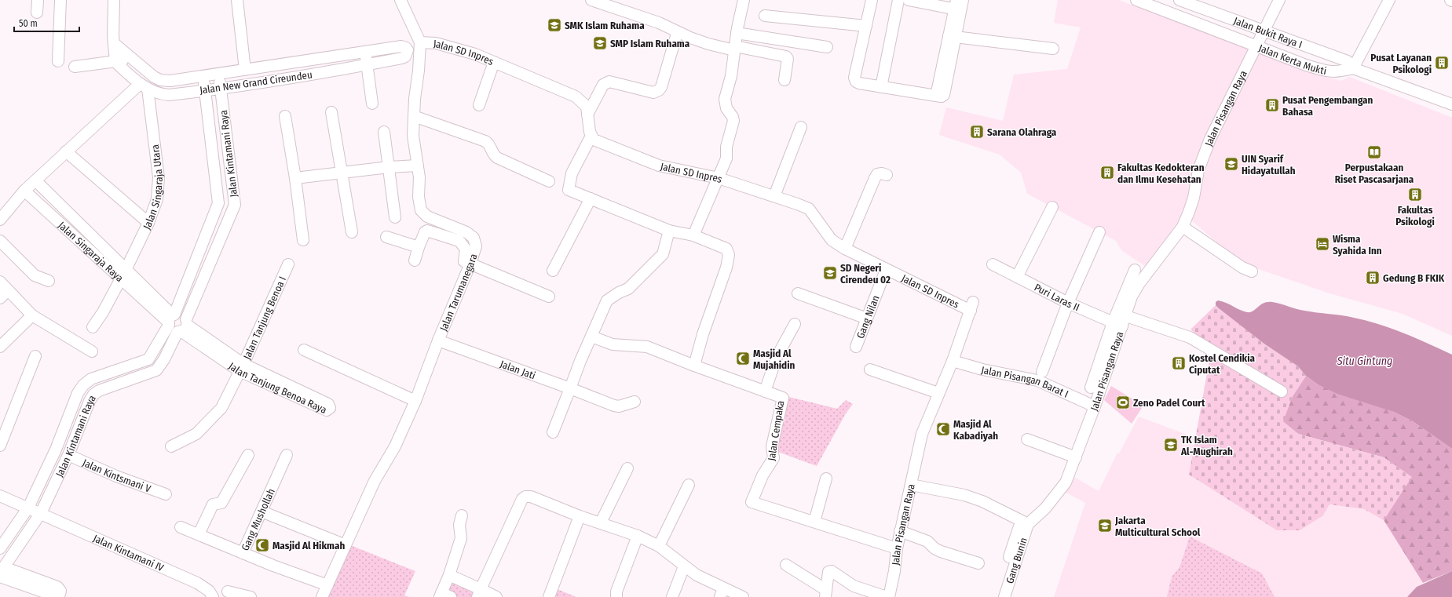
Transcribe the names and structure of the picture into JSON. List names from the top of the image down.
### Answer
{
  "streets": {
    "street": [
      "Jalan Bukit Raya I",
      "Jalan SD Inpres",
      "Jalan Kerta Mukti",
      "Jalan New Grand Cireundeu",
      "Jalan Pisangan Raya",
      "Jalan Kintamani Raya",
      "Jalan Singaraja Utara",
      "Jalan Singaraja Raya",
      "Jalan Tarumanegara",
      "Puri Laras II",
      "Gang Nilan",
      "Jalan Tanjung Benoa I",
      "Jalan Jati",
      "Jalan Pisangan Barat I",
      "Jalan Tanjung Benoa Raya",
      "Jalan Cempaka",
      "Jalan Kintsmani V",
      "Gang Mushollah",
      "Jalan Kintamani IV",
      "Gang Bunin"
    ]
  },
  "crossings": [
    ["Jalan Bukit Raya I", "Jalan Kerta Mukti"],
    ["Jalan Bukit Raya I", "Jalan Pisangan Raya"],
    ["Jalan SD Inpres", "Jalan Pisangan Raya"],
    ["Jalan SD Inpres", "Jalan Tarumanegara"],
    ["Jalan SD Inpres", "Gang Nilan"],
    ["Jalan SD Inpres", "Jalan Pisangan Barat I"],
    ["Jalan Kerta Mukti", "Jalan Pisangan Raya"],
    ["Jalan New Grand Cireundeu", "Jalan Kintamani Raya"],
    ["Jalan New Grand Cireundeu", "Jalan Singaraja Utara"],
    ["Jalan Pisangan Raya", "Puri Laras II"],
    ["Jalan Pisangan Raya", "Jalan Pisangan Barat I"],
    ["Jalan Pisangan Raya", "Jalan Cempaka"],
    ["Jalan Pisangan Raya", "Gang Bunin"],
    ["Jalan Kintamani Raya", "Jalan Singaraja Raya"],
    ["Jalan Kintamani Raya", "Jalan Tanjung Benoa Raya"],
    ["Jalan Kintamani Raya", "Jalan Kintsmani V"],
    ["Jalan Kintamani Raya", "Jalan Kintamani IV"],
    ["Jalan Singaraja Utara", "Jalan Singaraja Raya"],
    ["Jalan Tarumanegara", "Jalan Jati"],
    ["Jalan Tarumanegara", "Gang Mushollah"],
    ["Jalan Tanjung Benoa I", "Jalan Tanjung Benoa Raya"]
  ],
  "water": ["Situ Gintung"],
  "places": {
    "school or university": [
      "SMK Islam Ruhama",
      "SMP Islam Ruhama",
      "UIN Syarif Hidayatullah",
      "SD Negeri Cirendeu 02",
      "TK Islam Al-Mughirah",
      "Jakarta Multicultural School"
    ],
    "building": [
      "Pusat Layanan Psikologi",
      "Pusat Pengembangan Bahasa",
      "Sarana Olahraga",
      "Fakultas Kedokteran dan Ilmu Kesehatan",
      "Fakultas Psikologi",
      "Gedung B FKIK",
      "Kostel Cendikia Ciputat"
    ],
    "library": ["Perpustakaan Riset Pascasarjana"],
    "hotel": ["Wisma Syahida Inn"],
    "mosque": ["Masjid Al Mujahidin", "Masjid Al Kabadiyah", "Masjid Al Hikmah"],
    "sports": ["Zeno Padel Court"]
  },
  "scale_bar": "50 m"
}
